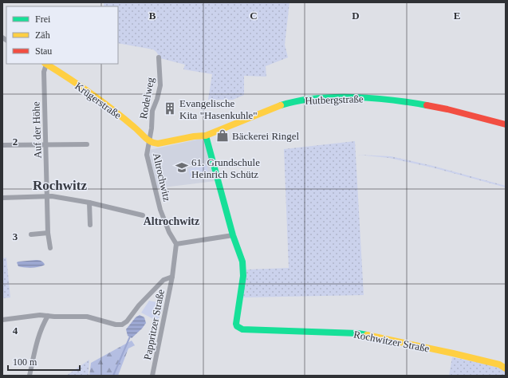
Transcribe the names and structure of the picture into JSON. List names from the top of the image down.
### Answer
{
  "streets": {
    "street": [
      "Rodelweg",
      "Hutbergstraße",
      "Krügerstraße",
      "Auf der Höhe",
      "Altrochwitz",
      "Pappritzer Straße",
      "Rochwitzer Straße"
    ]
  },
  "crossings": [
    ["Rodelweg", "Hutbergstraße"],
    ["Rodelweg", "Krügerstraße"],
    ["Rodelweg", "Altrochwitz"],
    ["Hutbergstraße", "Krügerstraße"],
    ["Hutbergstraße", "Altrochwitz"],
    ["Krügerstraße", "Auf der Höhe"],
    ["Krügerstraße", "Altrochwitz"]
  ],
  "districts": ["Rochwitz", "Altrochwitz"],
  "places": {
    "building": ["Evangelische Kita \"Hasenkuhle\""],
    "shop": ["Bäckerei Ringel"],
    "school or university": ["61. Grundschule Heinrich Schütz"]
  },
  "legend": ["Frei", "Zäh", "Stau"],
  "scale_bar": "100 m",
  "grid": {
    "columns": [
      "B",
      "C",
      "D",
      "E"
    ],
    "rows": ["2", "3", "4"]
  }
}
